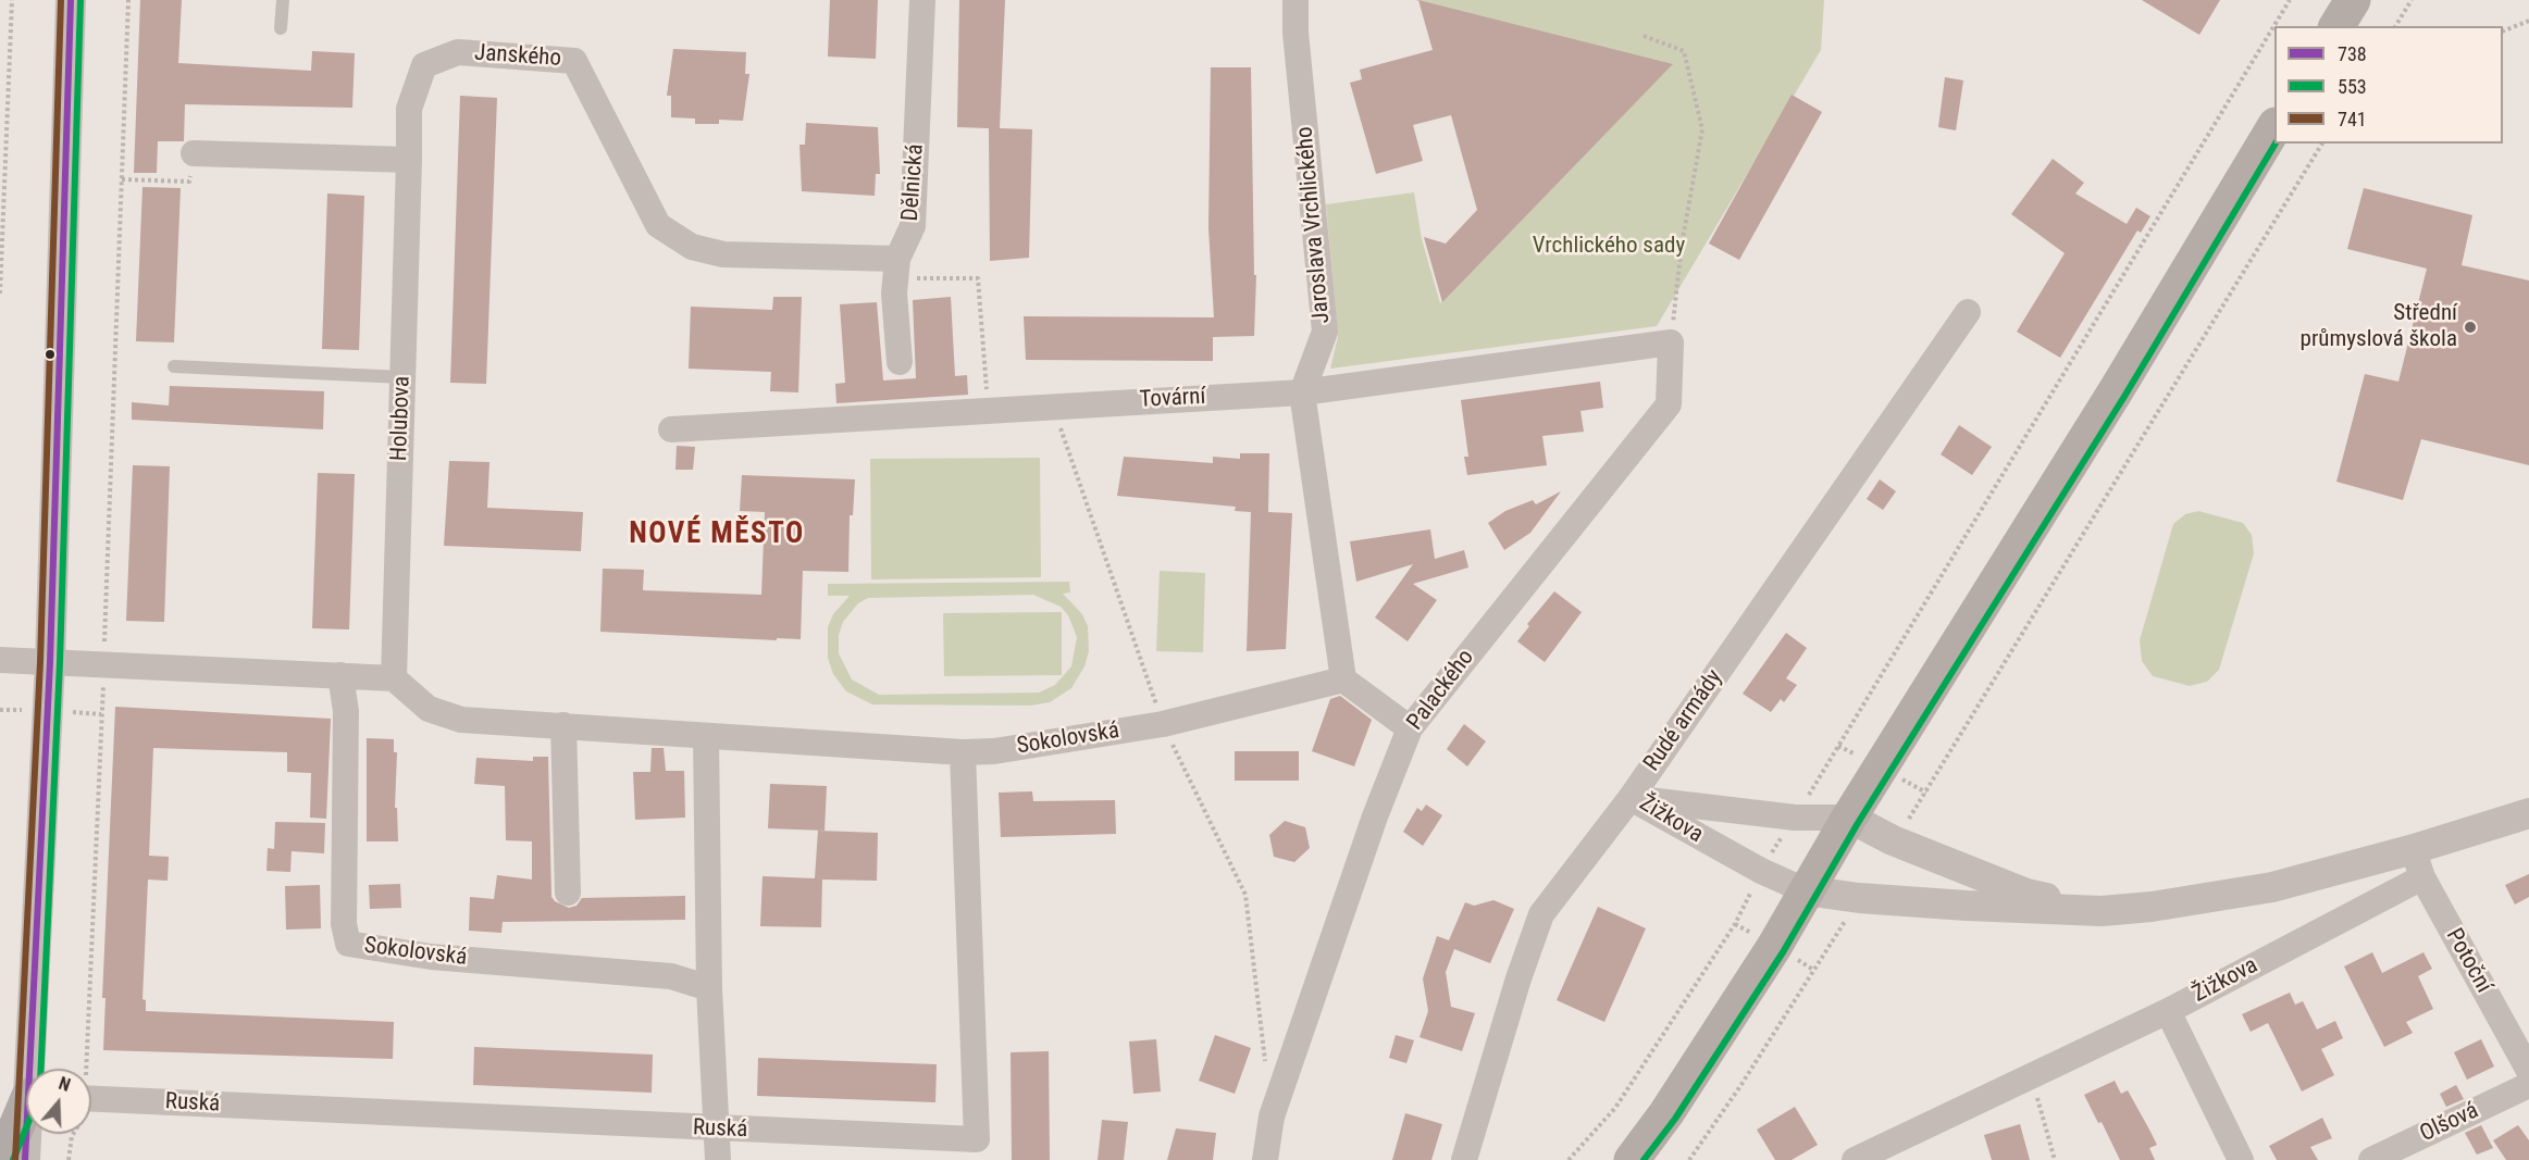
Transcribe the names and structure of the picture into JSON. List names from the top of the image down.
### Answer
{
  "streets": {
    "street": [
      "Janského",
      "Dělnická",
      "Jaroslava Vrchlického",
      "Tovární",
      "Holubova",
      "Palackého",
      "Rudé armády",
      "Sokolovská",
      "Žižkova",
      "Potoční",
      "Ruská",
      "Olšová"
    ]
  },
  "crossings": [
    ["Janského", "Dělnická"],
    ["Janského", "Holubova"],
    ["Jaroslava Vrchlického", "Tovární"],
    ["Jaroslava Vrchlického", "Sokolovská"],
    ["Tovární", "Palackého"],
    ["Holubova", "Sokolovská"],
    ["Rudé armády", "Žižkova"],
    ["Sokolovská", "Ruská"],
    ["Žižkova", "Potoční"]
  ],
  "districts": ["NOVÉ MĚSTO"],
  "parks": ["Vrchlického sady"],
  "places": ["Střední průmyslová škola"],
  "lines": ["transit line 738", "transit line 553", "transit line 741"],
  "legend": ["738", "553", "741"],
  "north": "top"
}
